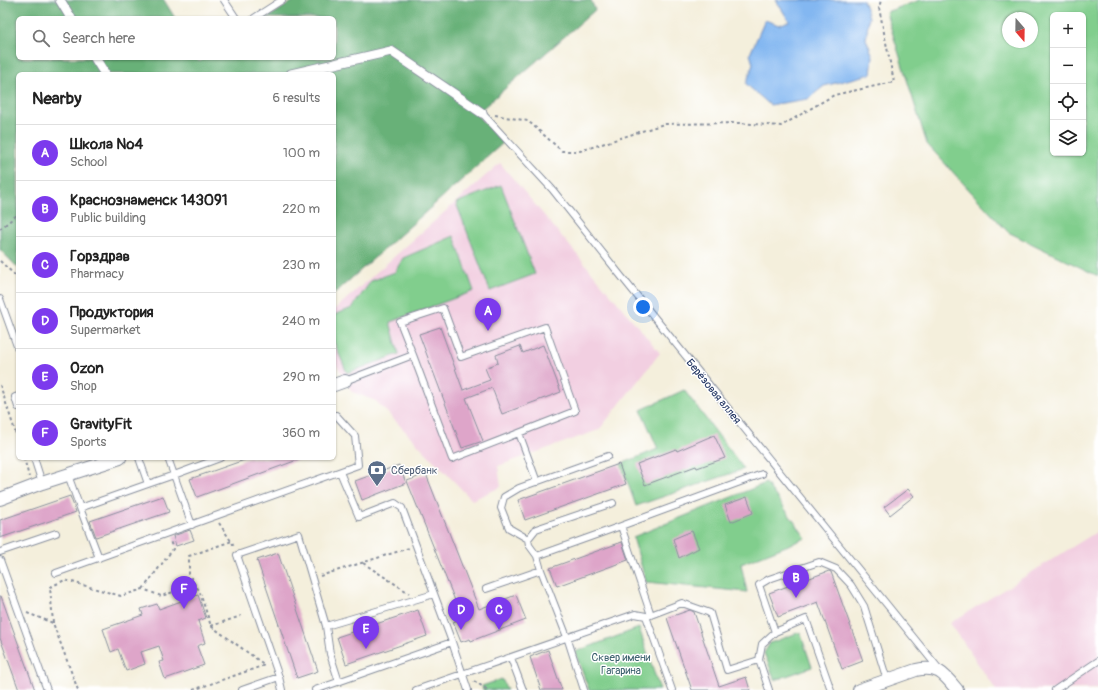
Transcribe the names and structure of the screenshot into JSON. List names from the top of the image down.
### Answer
{
  "streets": {
    "lane": ["Берёзовая аллея"]
  },
  "parks": ["Сквер имени Гагарина"],
  "places": {
    "bank": ["Сбербанк"]
  },
  "north": "bottom",
  "page": {
    "map_buttons": ["+", "−"],
    "search": "Search here",
    "heading": ["Nearby", "6 results"],
    "list": [
      {
        "mark": "A",
        "name": "Школа №4",
        "note": "School",
        "value": "100 m"
      },
      {
        "mark": "B",
        "name": "Краснознаменск 143091",
        "note": "Public building",
        "value": "220 m"
      },
      {
        "mark": "C",
        "name": "Горздрав",
        "note": "Pharmacy",
        "value": "230 m"
      },
      {
        "mark": "D",
        "name": "Продуктория",
        "note": "Supermarket",
        "value": "240 m"
      },
      {
        "mark": "E",
        "name": "Ozon",
        "note": "Shop",
        "value": "290 m"
      },
      {
        "mark": "F",
        "name": "GravityFit",
        "note": "Sports",
        "value": "360 m"
      }
    ],
    "pins": [
      "A",
      "B",
      "F",
      "C",
      "D",
      "E"
    ]
  }
}
